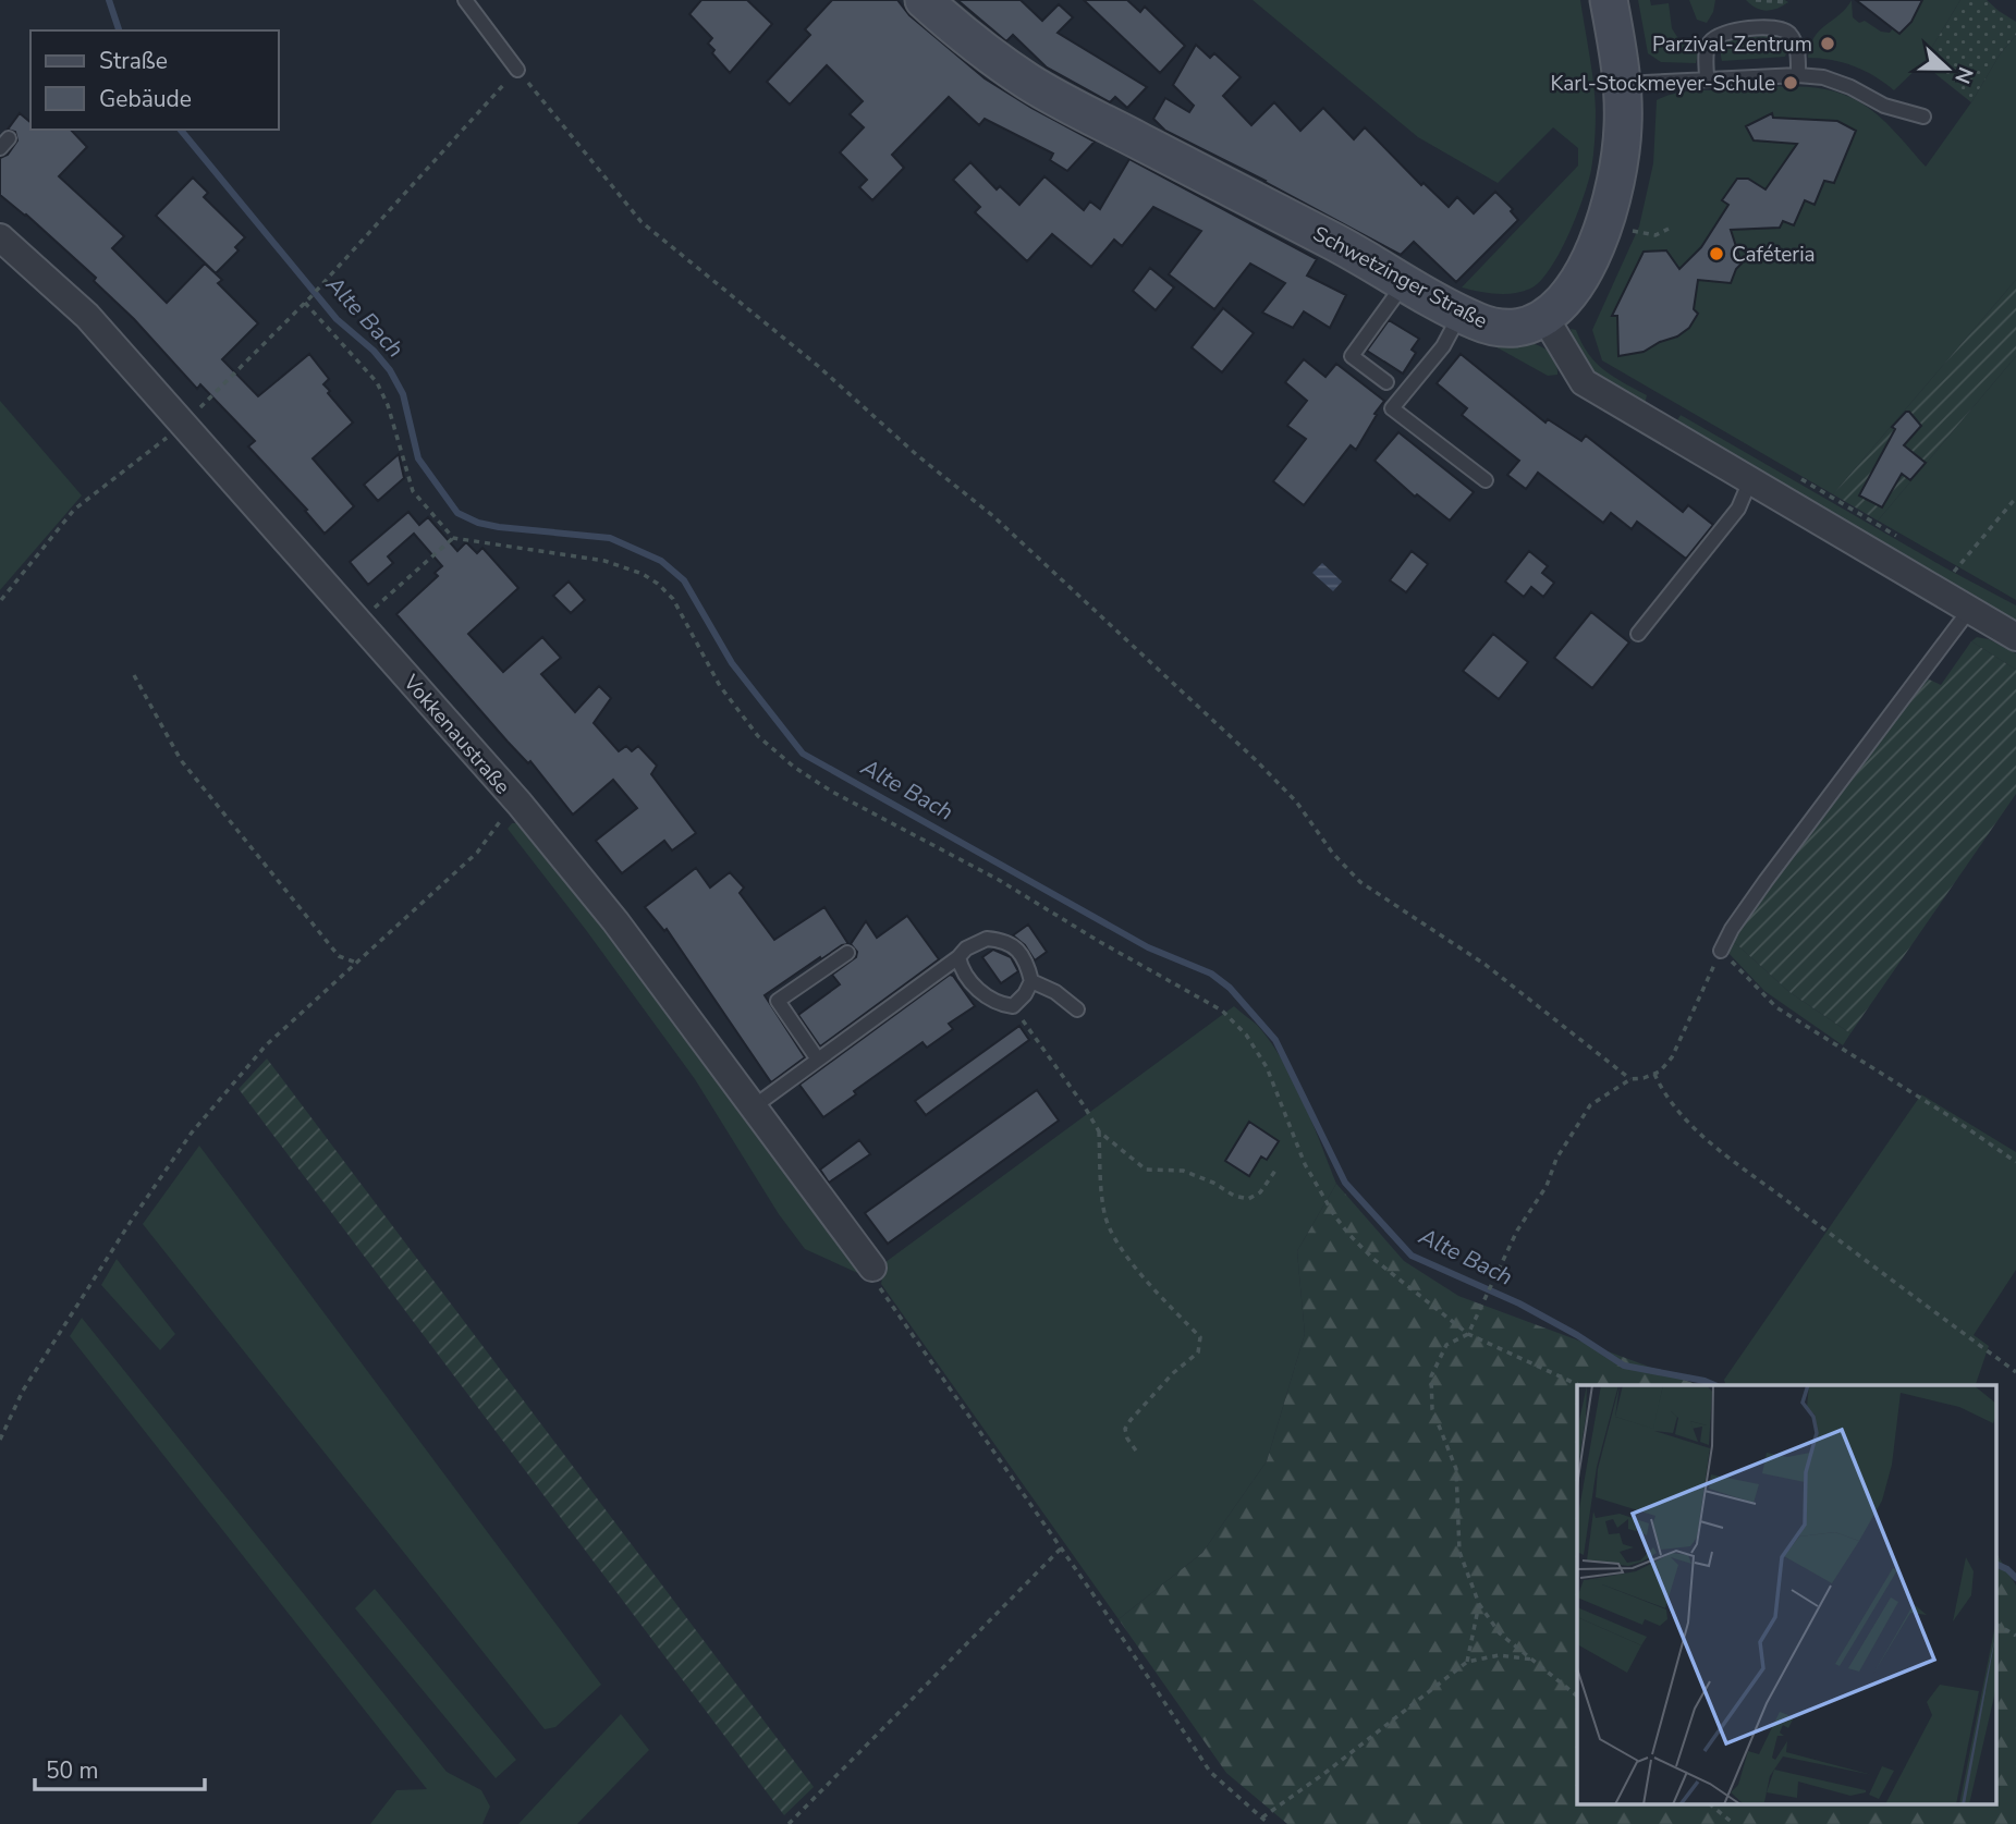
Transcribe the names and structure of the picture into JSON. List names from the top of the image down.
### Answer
{
  "streets": {
    "main road": ["Schwetzinger Straße"],
    "street": ["Vokkenaustraße"]
  },
  "water": ["Alte Bach"],
  "places": ["Parzival-Zentrum", "Karl-Stockmeyer-Schule", "Caféteria"],
  "legend": ["Straße", "Gebäude"],
  "scale_bar": "50 m",
  "north": "right"
}
